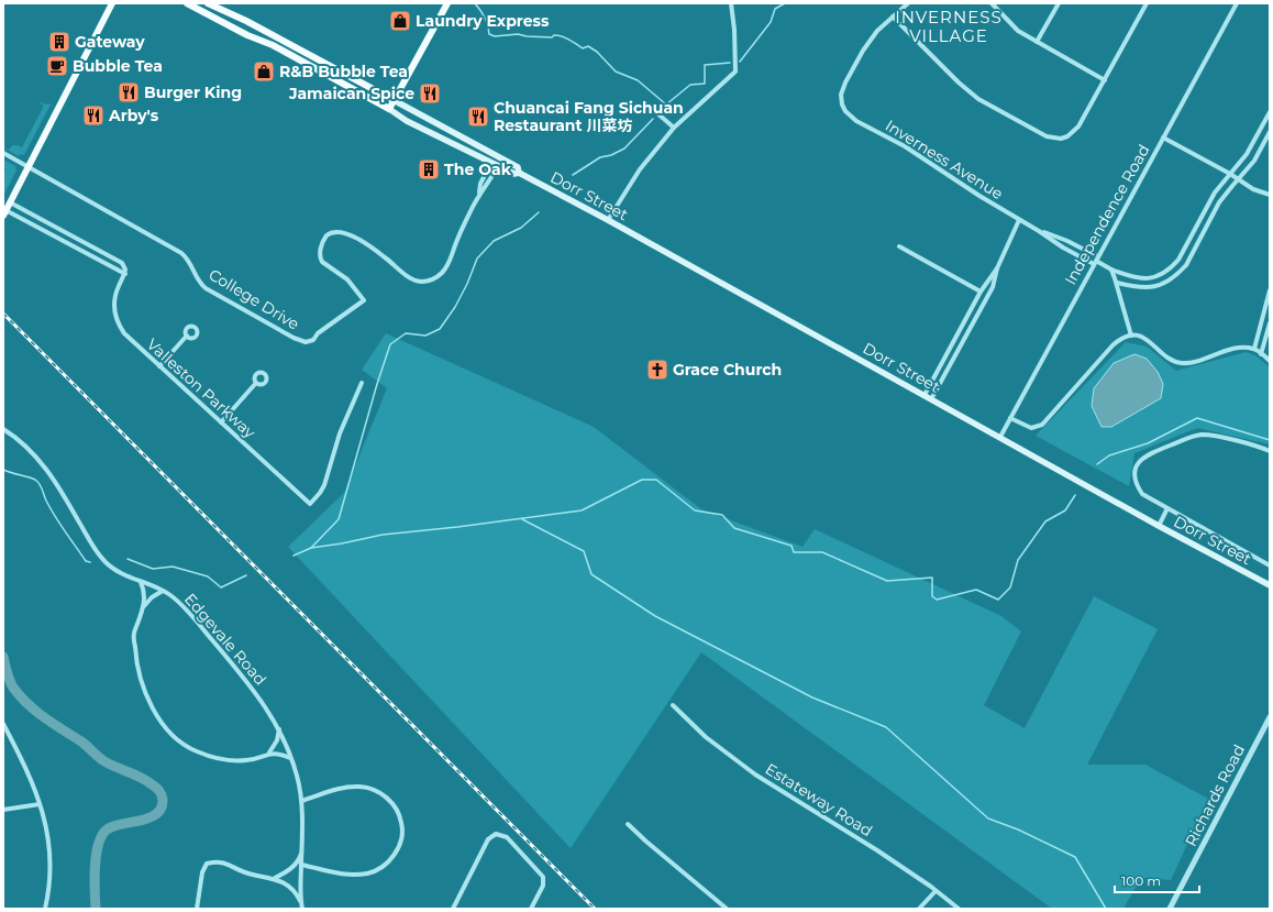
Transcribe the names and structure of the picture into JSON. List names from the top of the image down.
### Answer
{
  "streets": {
    "main road": ["Dorr Street"],
    "street": [
      "Inverness Avenue",
      "Independence Road",
      "College Drive",
      "Valleston Parkway",
      "Edgevale Road",
      "Richards Road",
      "Estateway Road"
    ]
  },
  "crossings": [
    ["Inverness Avenue", "Independence Road"],
    ["Dorr Street", "Independence Road"],
    ["Dorr Street", "College Drive"]
  ],
  "districts": ["INVERNESS VILLAGE"],
  "places": {
    "shop": ["Laundry Express", "R&B Bubble Tea"],
    "building": ["Gateway", "The Oak"],
    "cafe": ["Bubble Tea"],
    "restaurant": [
      "Burger King",
      "Jamaican Spice",
      "Arby's",
      "Chuancai Fang Sichuan Restaurant 川菜坊"
    ],
    "church": ["Grace Church"]
  },
  "scale_bar": "100 m"
}
